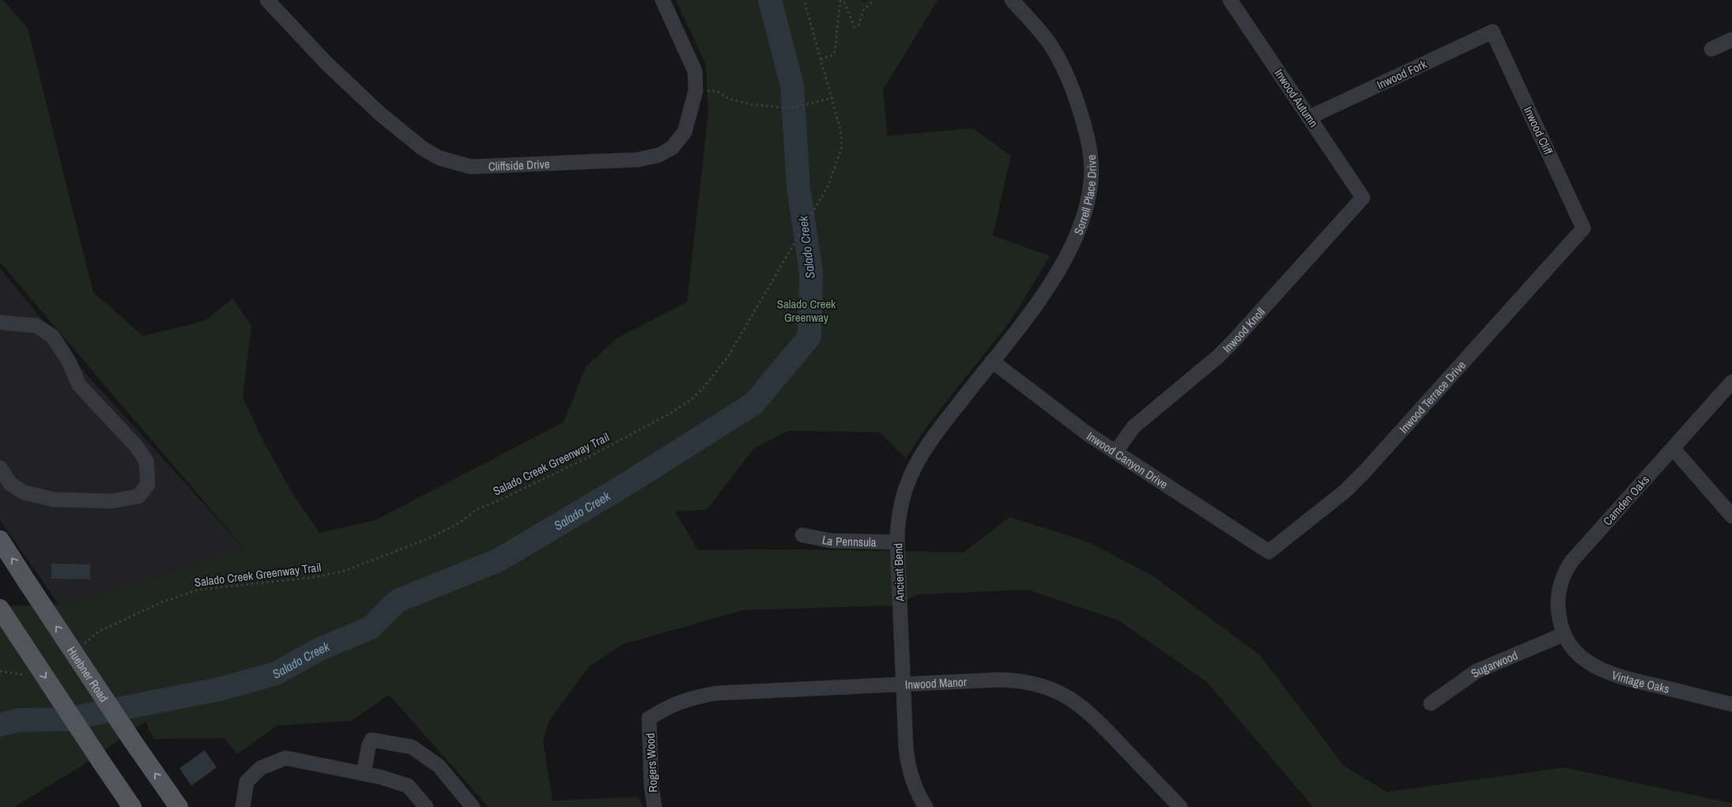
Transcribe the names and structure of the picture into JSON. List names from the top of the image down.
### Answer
{
  "streets": {
    "main road": ["Huebner Road"],
    "street": [
      "Inwood Fork",
      "Inwood Autumn",
      "Inwood Cliff",
      "Cliffside Drive",
      "Sorrell Place Drive",
      "Inwood Knoll",
      "Inwood Terrace Drive",
      "Inwood Canyon Drive",
      "Camden Oaks",
      "La Pennsula",
      "Ancient Bend",
      "Sugarwood",
      "Vintage Oaks",
      "Inwood Manor",
      "Rogers Wood"
    ],
    "path": ["Salado Creek Greenway Trail"]
  },
  "crossings": [
    ["Inwood Fork", "Inwood Autumn"],
    ["Inwood Fork", "Inwood Cliff"],
    ["Inwood Autumn", "Inwood Knoll"],
    ["Inwood Cliff", "Inwood Terrace Drive"],
    ["Sorrell Place Drive", "Inwood Canyon Drive"],
    ["Sorrell Place Drive", "Ancient Bend"],
    ["Inwood Knoll", "Inwood Canyon Drive"],
    ["Inwood Terrace Drive", "Inwood Canyon Drive"],
    ["Inwood Canyon Drive", "Ancient Bend"],
    ["Camden Oaks", "Sugarwood"],
    ["Camden Oaks", "Vintage Oaks"],
    ["La Pennsula", "Ancient Bend"],
    ["Ancient Bend", "Inwood Manor"],
    ["Sugarwood", "Vintage Oaks"],
    ["Inwood Manor", "Rogers Wood"]
  ],
  "water": ["Salado Creek"],
  "parks": ["Salado Creek Greenway"]
}
